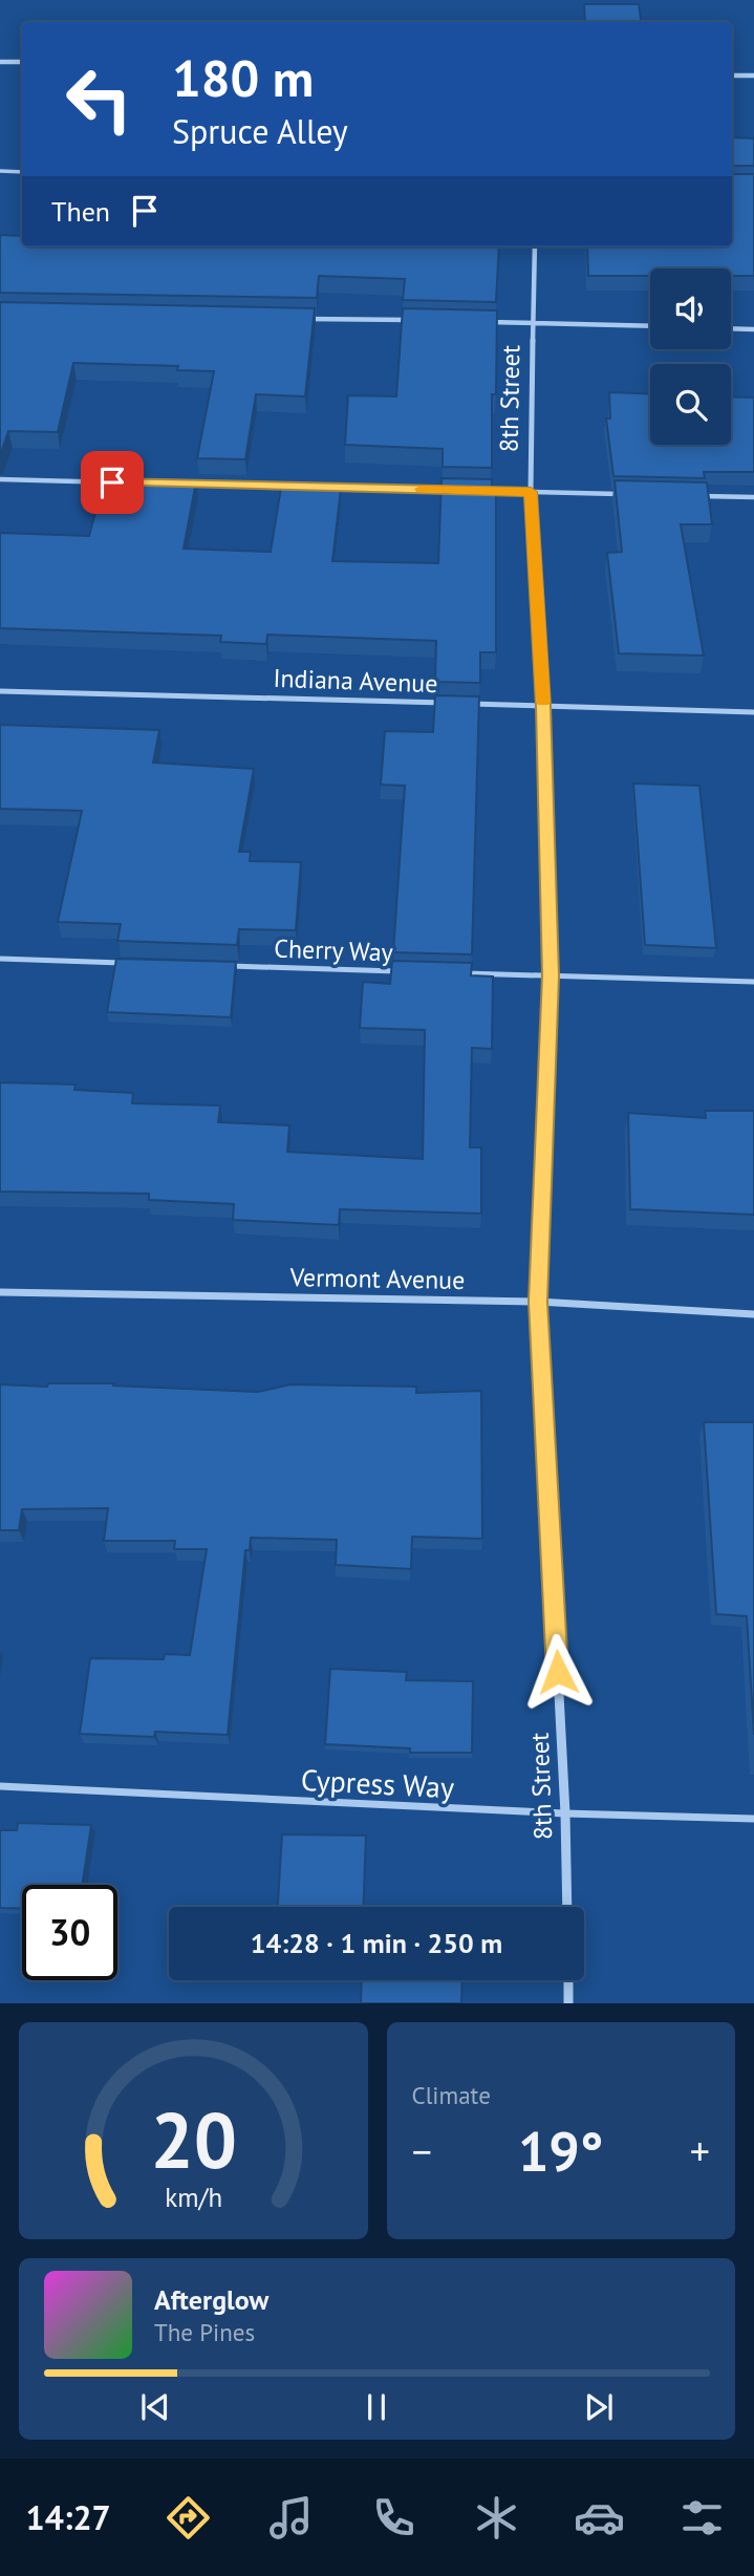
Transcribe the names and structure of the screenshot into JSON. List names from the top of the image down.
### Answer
{
  "streets": {
    "street": ["8th Street", "Indiana Avenue", "Vermont Avenue"],
    "lane": ["Cherry Way", "Cypress Way"]
  },
  "crossings": [
    ["8th Street", "Indiana Avenue"],
    ["8th Street", "Vermont Avenue"],
    ["8th Street", "Cypress Way"]
  ],
  "page": {
    "turn": ["180 m", "Spruce Alley"],
    "then": "Then",
    "limit": "30",
    "trip": "14:28 · 1 min · 250 m",
    "tile": "Climate",
    "heat": ["−", "19°", "+"],
    "song": ["Afterglow", "The Pines"],
    "tabs": "14:27",
    "gauge": ["20", "km/h"]
  }
}
